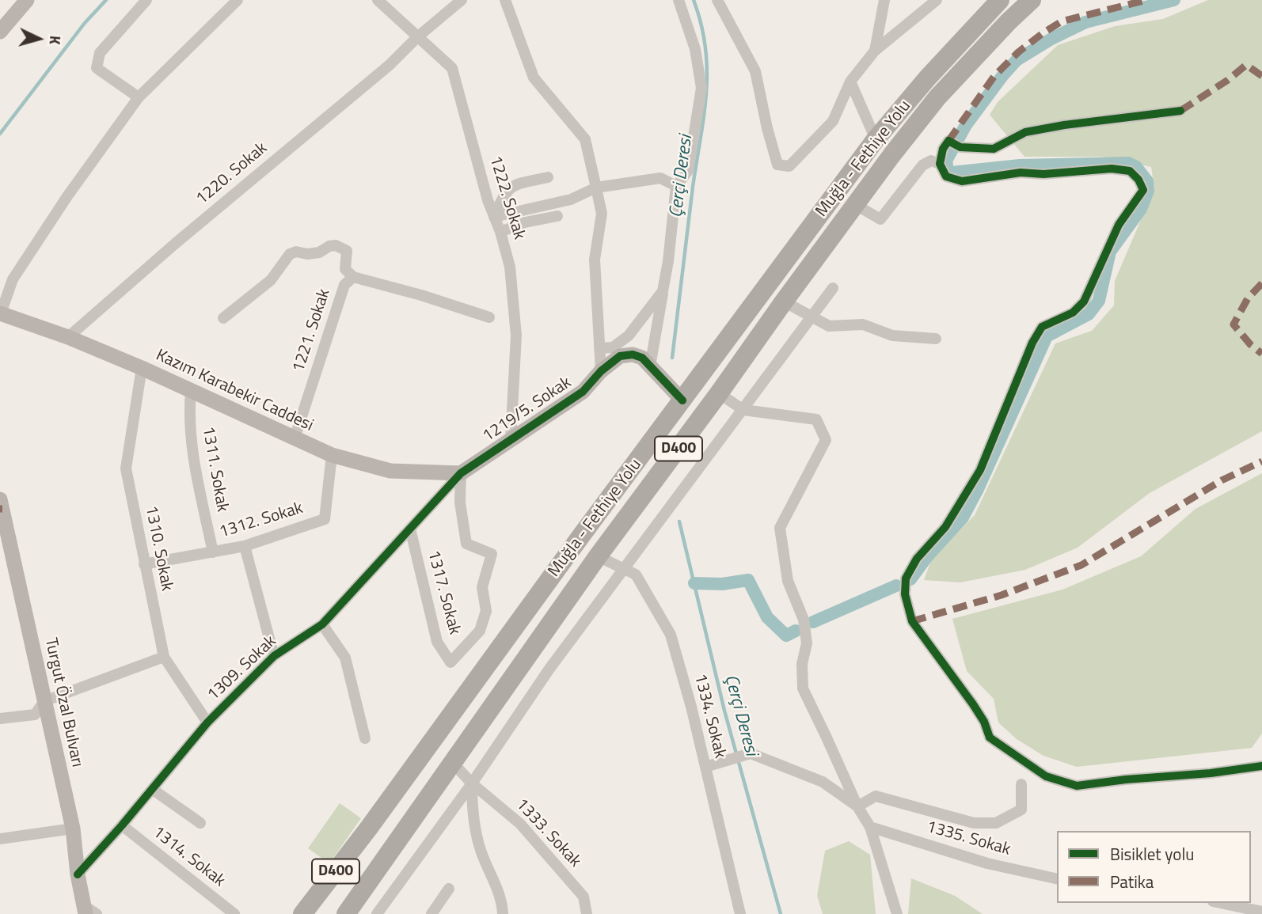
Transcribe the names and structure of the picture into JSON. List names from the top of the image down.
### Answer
{
  "streets": {
    "highway": ["Muğla - Fethiye Yolu", "D400"],
    "street": [
      "1220. Sokak",
      "1222. Sokak",
      "1221. Sokak",
      "Kazım Karabekir Caddesi",
      "1219/5. Sokak",
      "1311. Sokak",
      "1312. Sokak",
      "1310. Sokak",
      "1317. Sokak",
      "1309. Sokak",
      "Turgut Özal Bulvarı",
      "1334. Sokak",
      "1333. Sokak",
      "1335. Sokak",
      "1314. Sokak"
    ]
  },
  "crossings": [
    ["Muğla - Fethiye Yolu", "1219/5. Sokak"],
    ["Muğla - Fethiye Yolu", "1334. Sokak"],
    ["Muğla - Fethiye Yolu", "1333. Sokak"],
    ["1220. Sokak", "1222. Sokak"],
    ["1220. Sokak", "Kazım Karabekir Caddesi"],
    ["1222. Sokak", "1219/5. Sokak"],
    ["1221. Sokak", "Kazım Karabekir Caddesi"],
    ["Kazım Karabekir Caddesi", "1219/5. Sokak"],
    ["Kazım Karabekir Caddesi", "1311. Sokak"],
    ["Kazım Karabekir Caddesi", "1312. Sokak"],
    ["Kazım Karabekir Caddesi", "1310. Sokak"],
    ["Kazım Karabekir Caddesi", "1317. Sokak"],
    ["Kazım Karabekir Caddesi", "1309. Sokak"],
    ["1219/5. Sokak", "1317. Sokak"],
    ["1219/5. Sokak", "1309. Sokak"],
    ["1311. Sokak", "1312. Sokak"],
    ["1312. Sokak", "1310. Sokak"],
    ["1310. Sokak", "1309. Sokak"],
    ["1317. Sokak", "1309. Sokak"],
    ["1309. Sokak", "Turgut Özal Bulvarı"],
    ["1309. Sokak", "1314. Sokak"]
  ],
  "water": ["Çerçi Deresi"],
  "legend": ["Bisiklet yolu", "Patika"],
  "north": "right"
}
